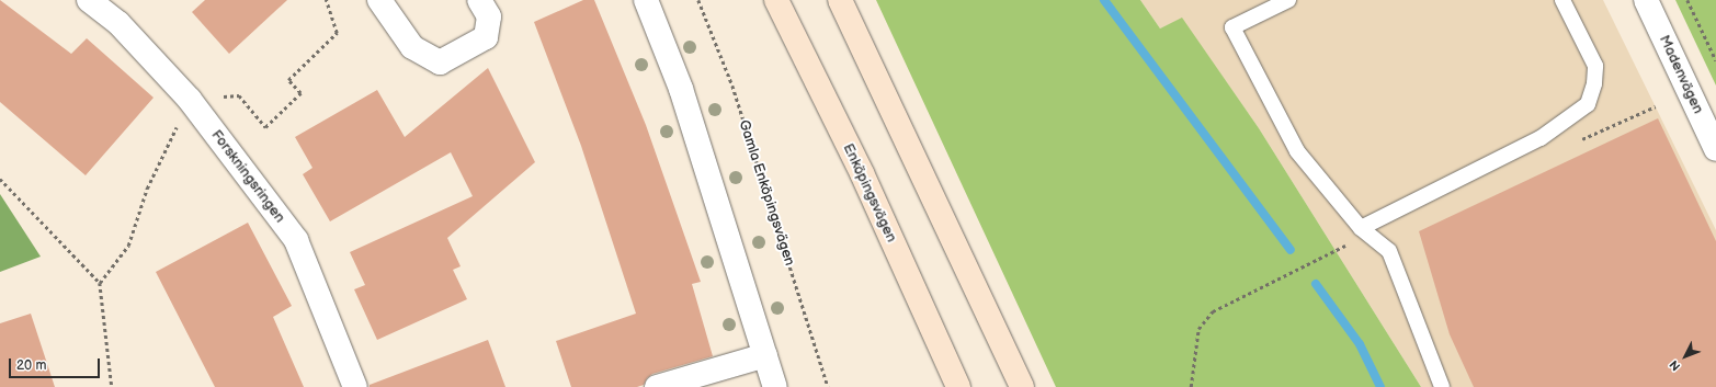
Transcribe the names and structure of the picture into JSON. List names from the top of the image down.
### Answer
{
  "streets": {
    "main road": ["Enköpingsvägen"],
    "street": ["Madenvägen", "Forskningsringen"],
    "path": ["Gamla Enköpingsvägen"]
  },
  "scale_bar": "20 m",
  "north": "bottom left"
}
